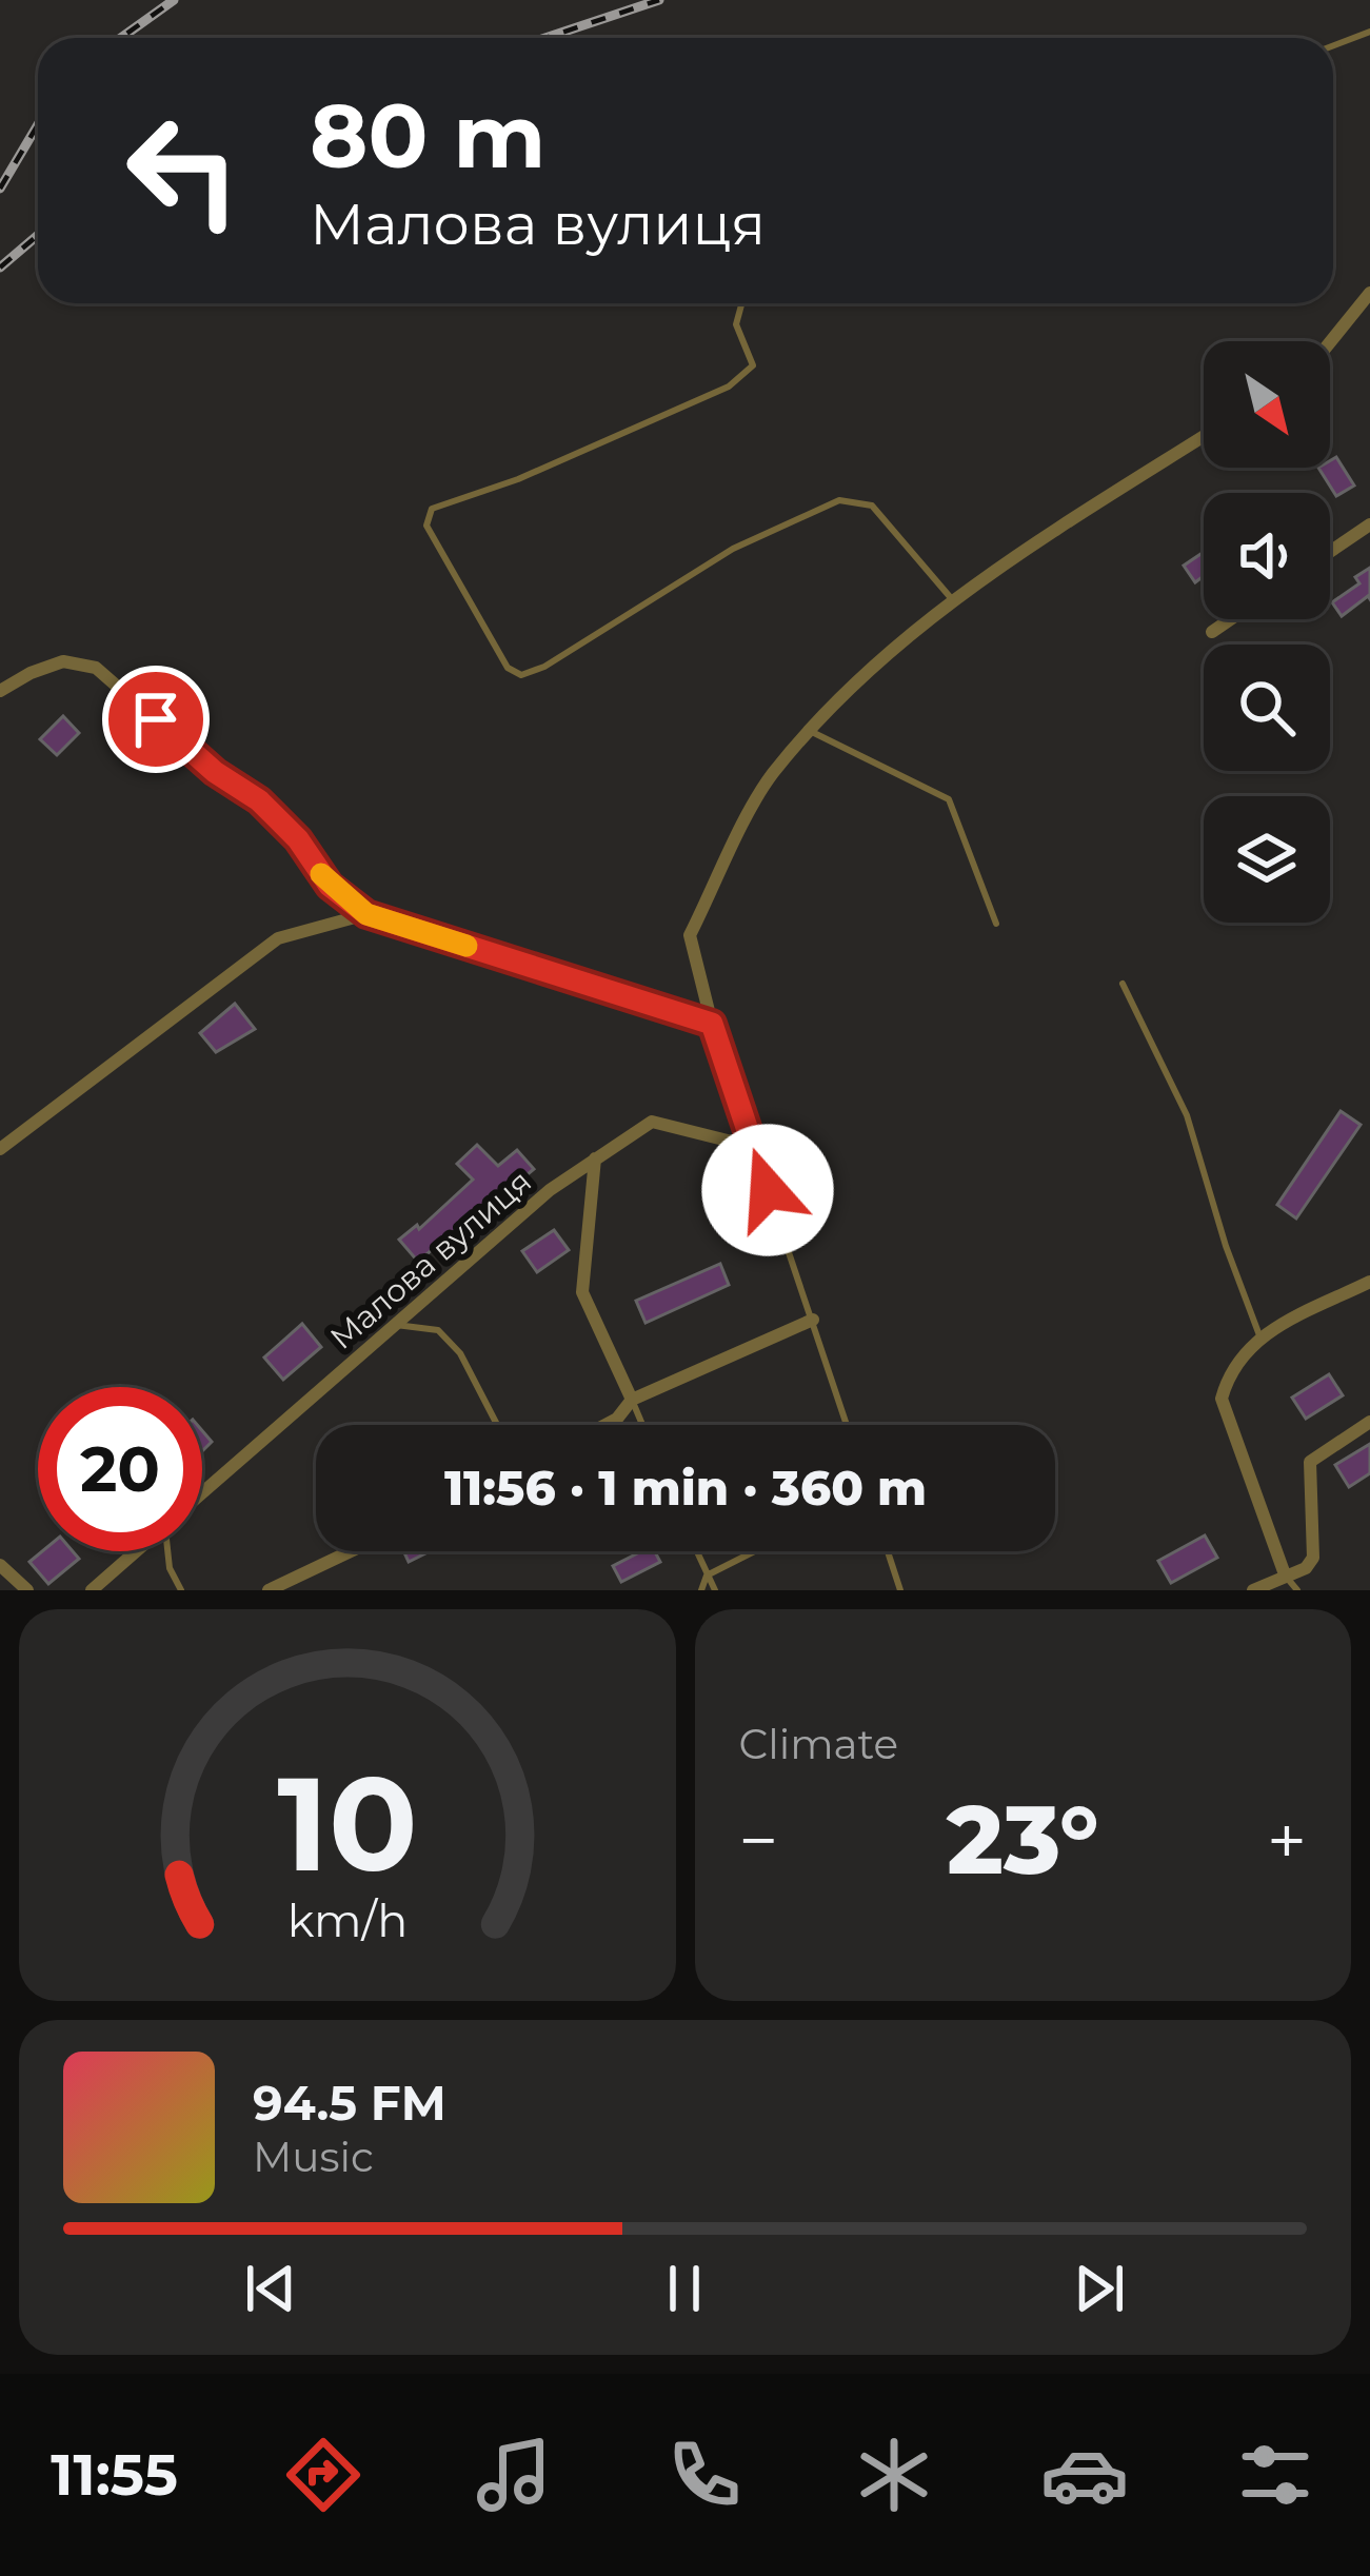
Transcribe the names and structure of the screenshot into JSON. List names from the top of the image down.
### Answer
{
  "streets": {
    "street": ["Малова вулиця"]
  },
  "north": "bottom right",
  "page": {
    "turn": ["80 m", "Малова вулиця"],
    "limit": "20",
    "trip": "11:56 · 1 min · 360 m",
    "tile": "Climate",
    "heat": ["−", "23°", "+"],
    "song": ["94.5 FM", "Music"],
    "tabs": "11:55",
    "gauge": ["10", "km/h"]
  }
}
